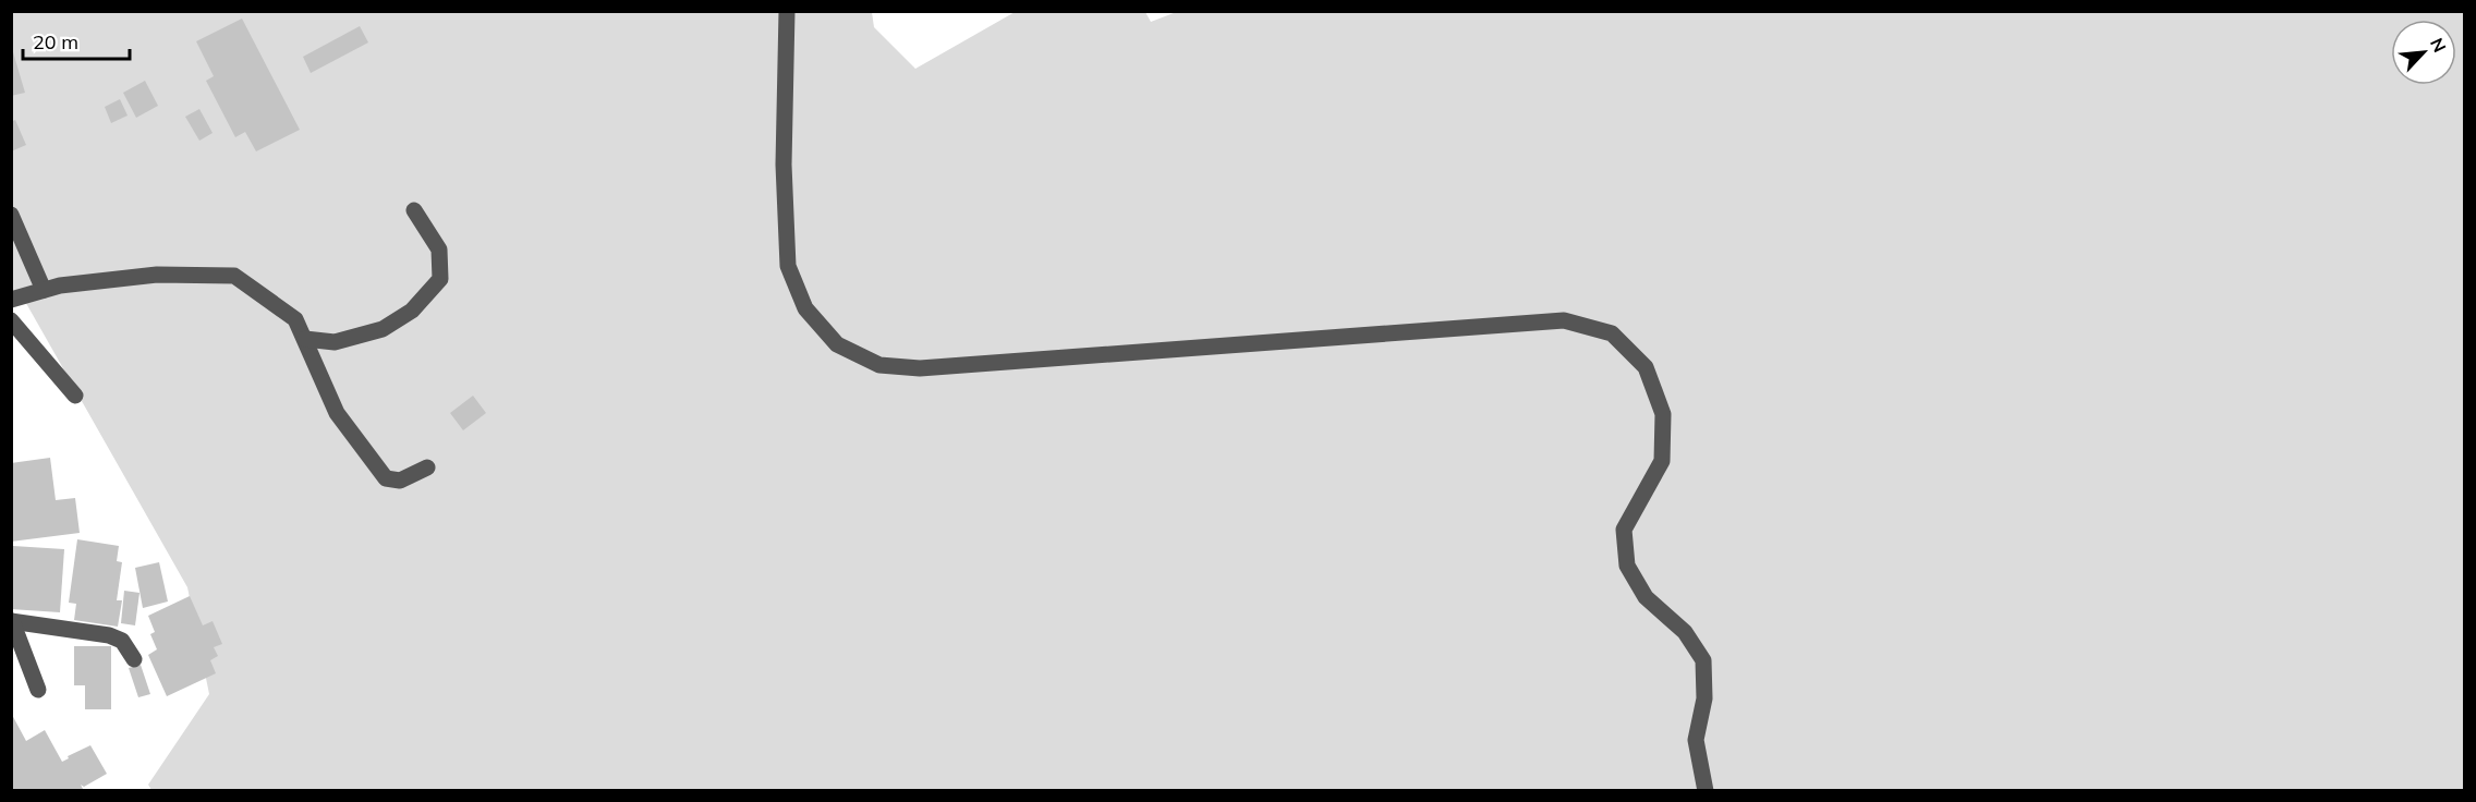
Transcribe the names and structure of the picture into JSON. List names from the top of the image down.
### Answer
{
  "scale_bar": "20 m",
  "north": "top right"
}
